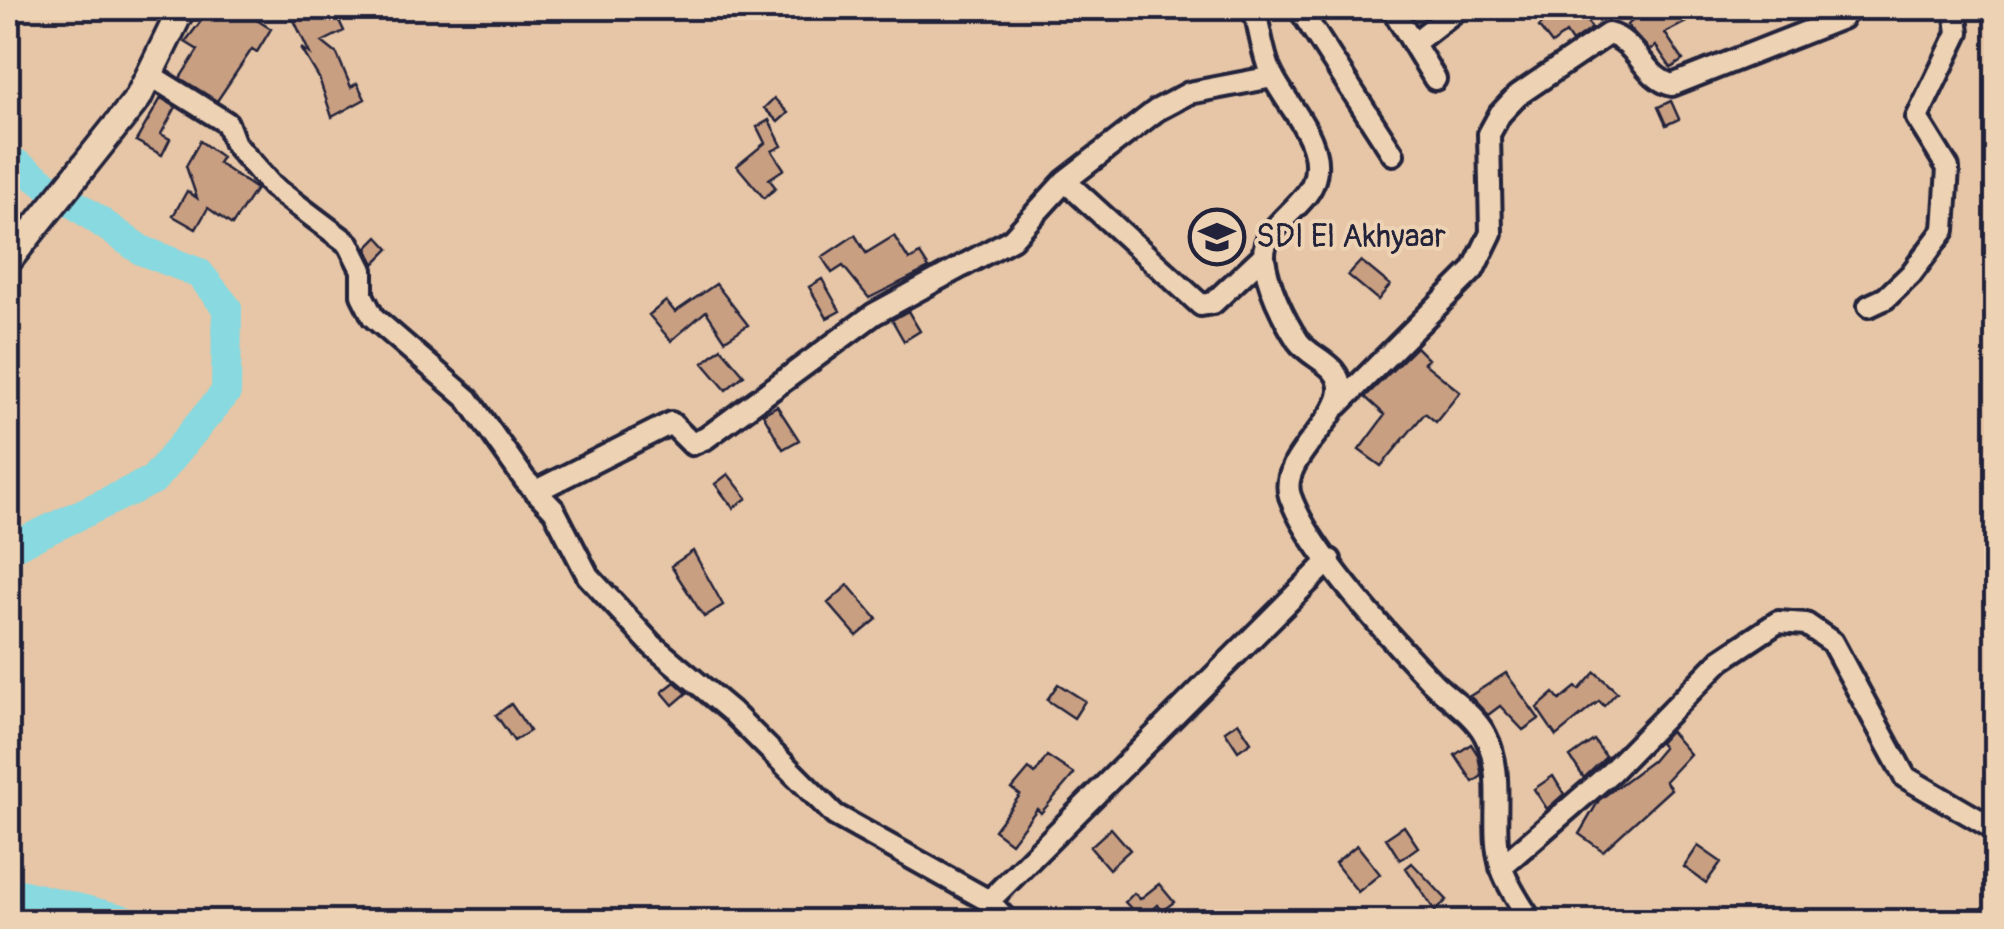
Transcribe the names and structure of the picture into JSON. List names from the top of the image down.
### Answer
{
  "places": {
    "school or university": ["SDI El Akhyaar"]
  }
}
